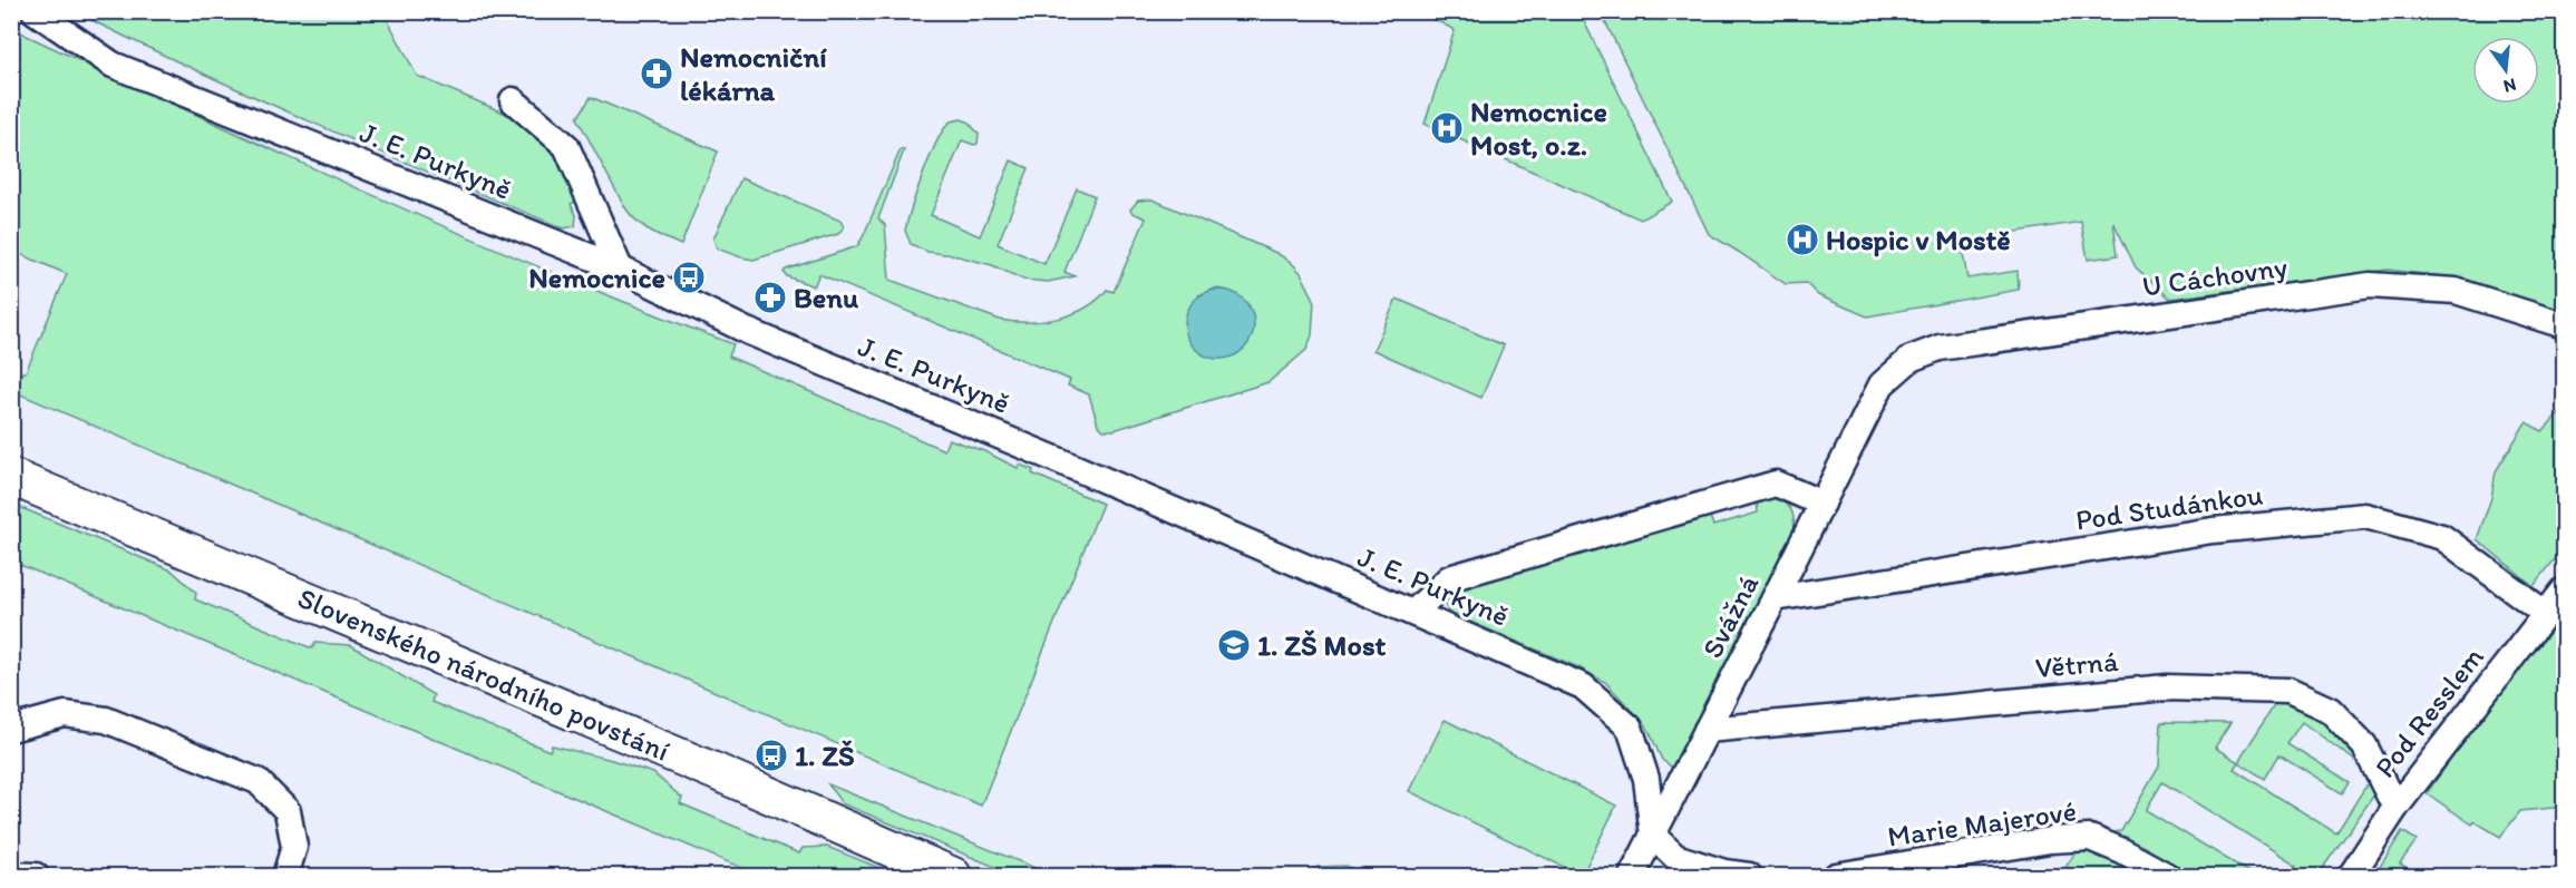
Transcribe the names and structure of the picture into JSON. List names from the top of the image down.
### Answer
{
  "streets": {
    "street": [
      "J. E. Purkyně",
      "U Cáchovny",
      "Pod Studánkou",
      "Svážná",
      "Větrná",
      "Slovenského národního povstání",
      "Pod Resslem",
      "Marie Majerové"
    ]
  },
  "crossings": [
    ["J. E. Purkyně", "Svážná"],
    ["U Cáchovny", "Svážná"],
    ["Pod Studánkou", "Svážná"],
    ["Pod Studánkou", "Pod Resslem"],
    ["Svážná", "Větrná"],
    ["Větrná", "Pod Resslem"]
  ],
  "places": {
    "pharmacy": ["Nemocniční lékárna", "Benu"],
    "hospital": ["Nemocnice Most, o.z.", "Hospic v Mostě"],
    "bus stop": ["Nemocnice", "1. ZŠ"],
    "school or university": ["1. ZŠ Most"]
  },
  "north": "bottom"
}
